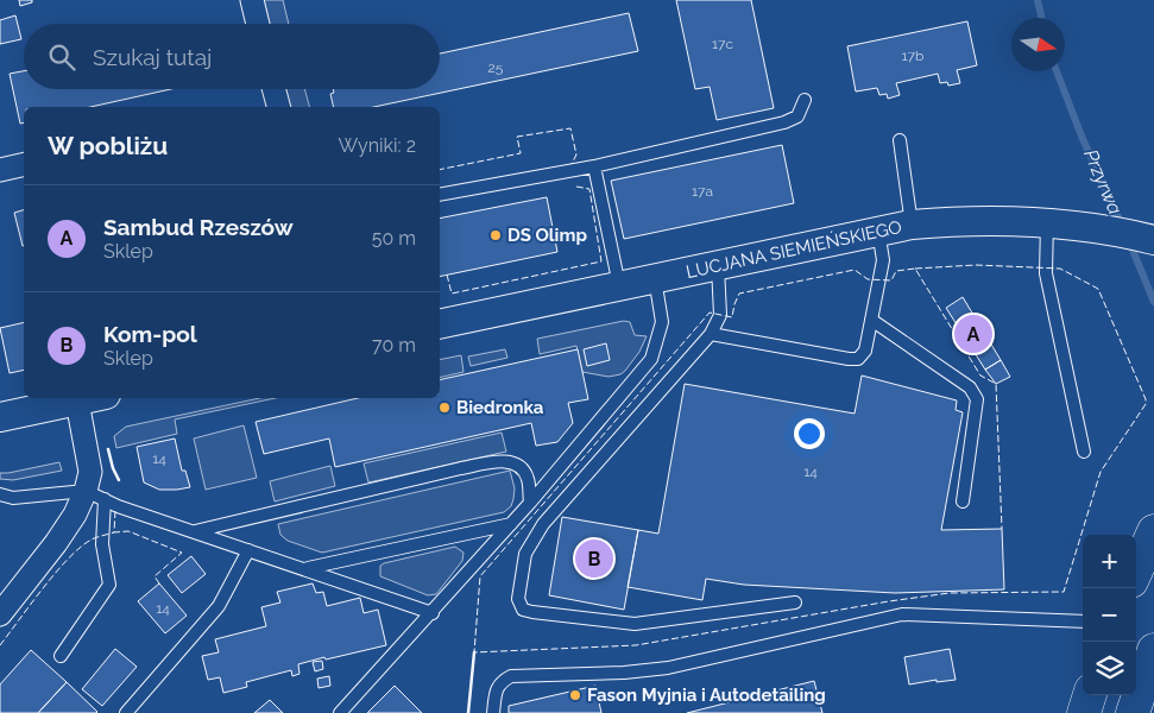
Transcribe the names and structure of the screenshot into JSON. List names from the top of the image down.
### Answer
{
  "streets": {
    "street": ["LUCJANA SIEMIEŃSKIEGO"]
  },
  "water": ["Przyrwa"],
  "places": ["DS Olimp", "Biedronka", "Fason Myjnia i Autodetailing"],
  "house_numbers": [
    "17c",
    "17b",
    "25",
    "17a",
    "14",
    "14",
    "14"
  ],
  "north": "right",
  "page": {
    "search": "Szukaj tutaj",
    "heading": ["W pobliżu", "Wyniki: 2"],
    "list": [
      {
        "mark": "A",
        "name": "Sambud Rzeszów",
        "note": "Sklep",
        "value": "50 m"
      },
      {
        "mark": "B",
        "name": "Kom-pol",
        "note": "Sklep",
        "value": "70 m"
      }
    ],
    "pins": ["A", "B"],
    "map_buttons": ["+", "−"]
  }
}
